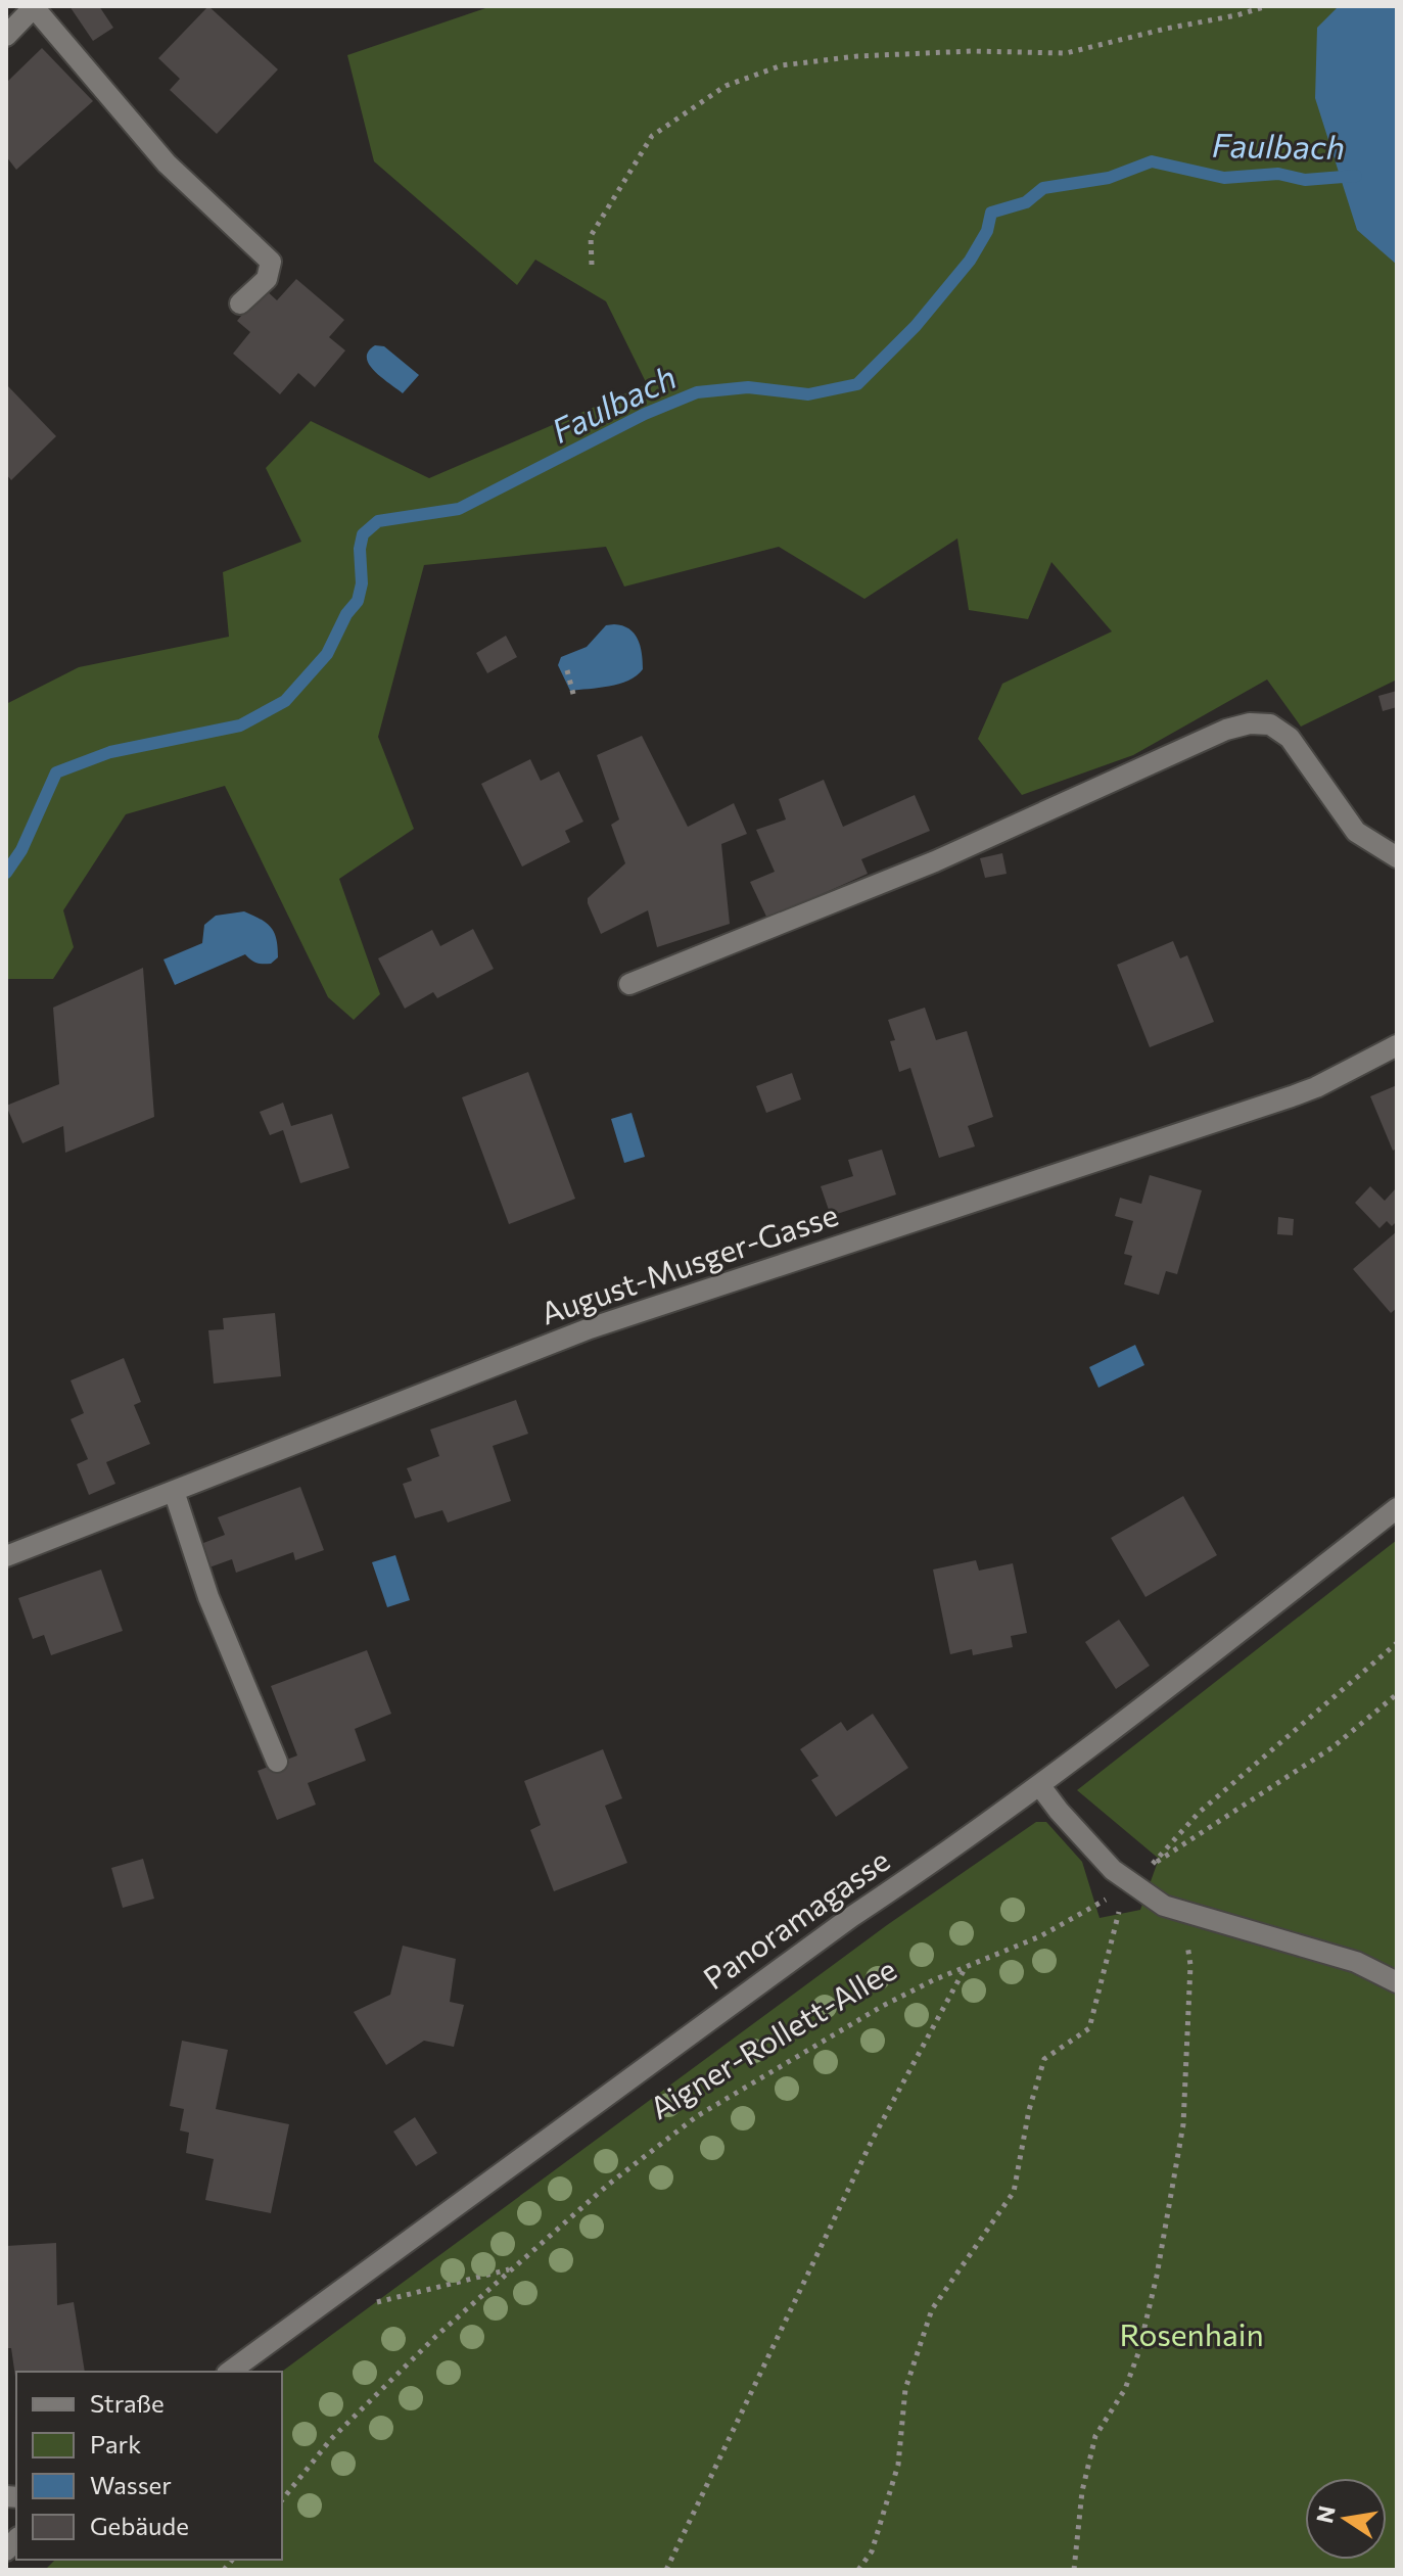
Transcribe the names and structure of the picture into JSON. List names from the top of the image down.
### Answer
{
  "streets": {
    "street": ["August-Musger-Gasse", "Panoramagasse"],
    "path": ["Aigner-Rollett-Allee"]
  },
  "water": ["Faulbach"],
  "parks": ["Rosenhain"],
  "legend": [
    "Straße",
    "Park",
    "Wasser",
    "Gebäude"
  ],
  "north": "left"
}
